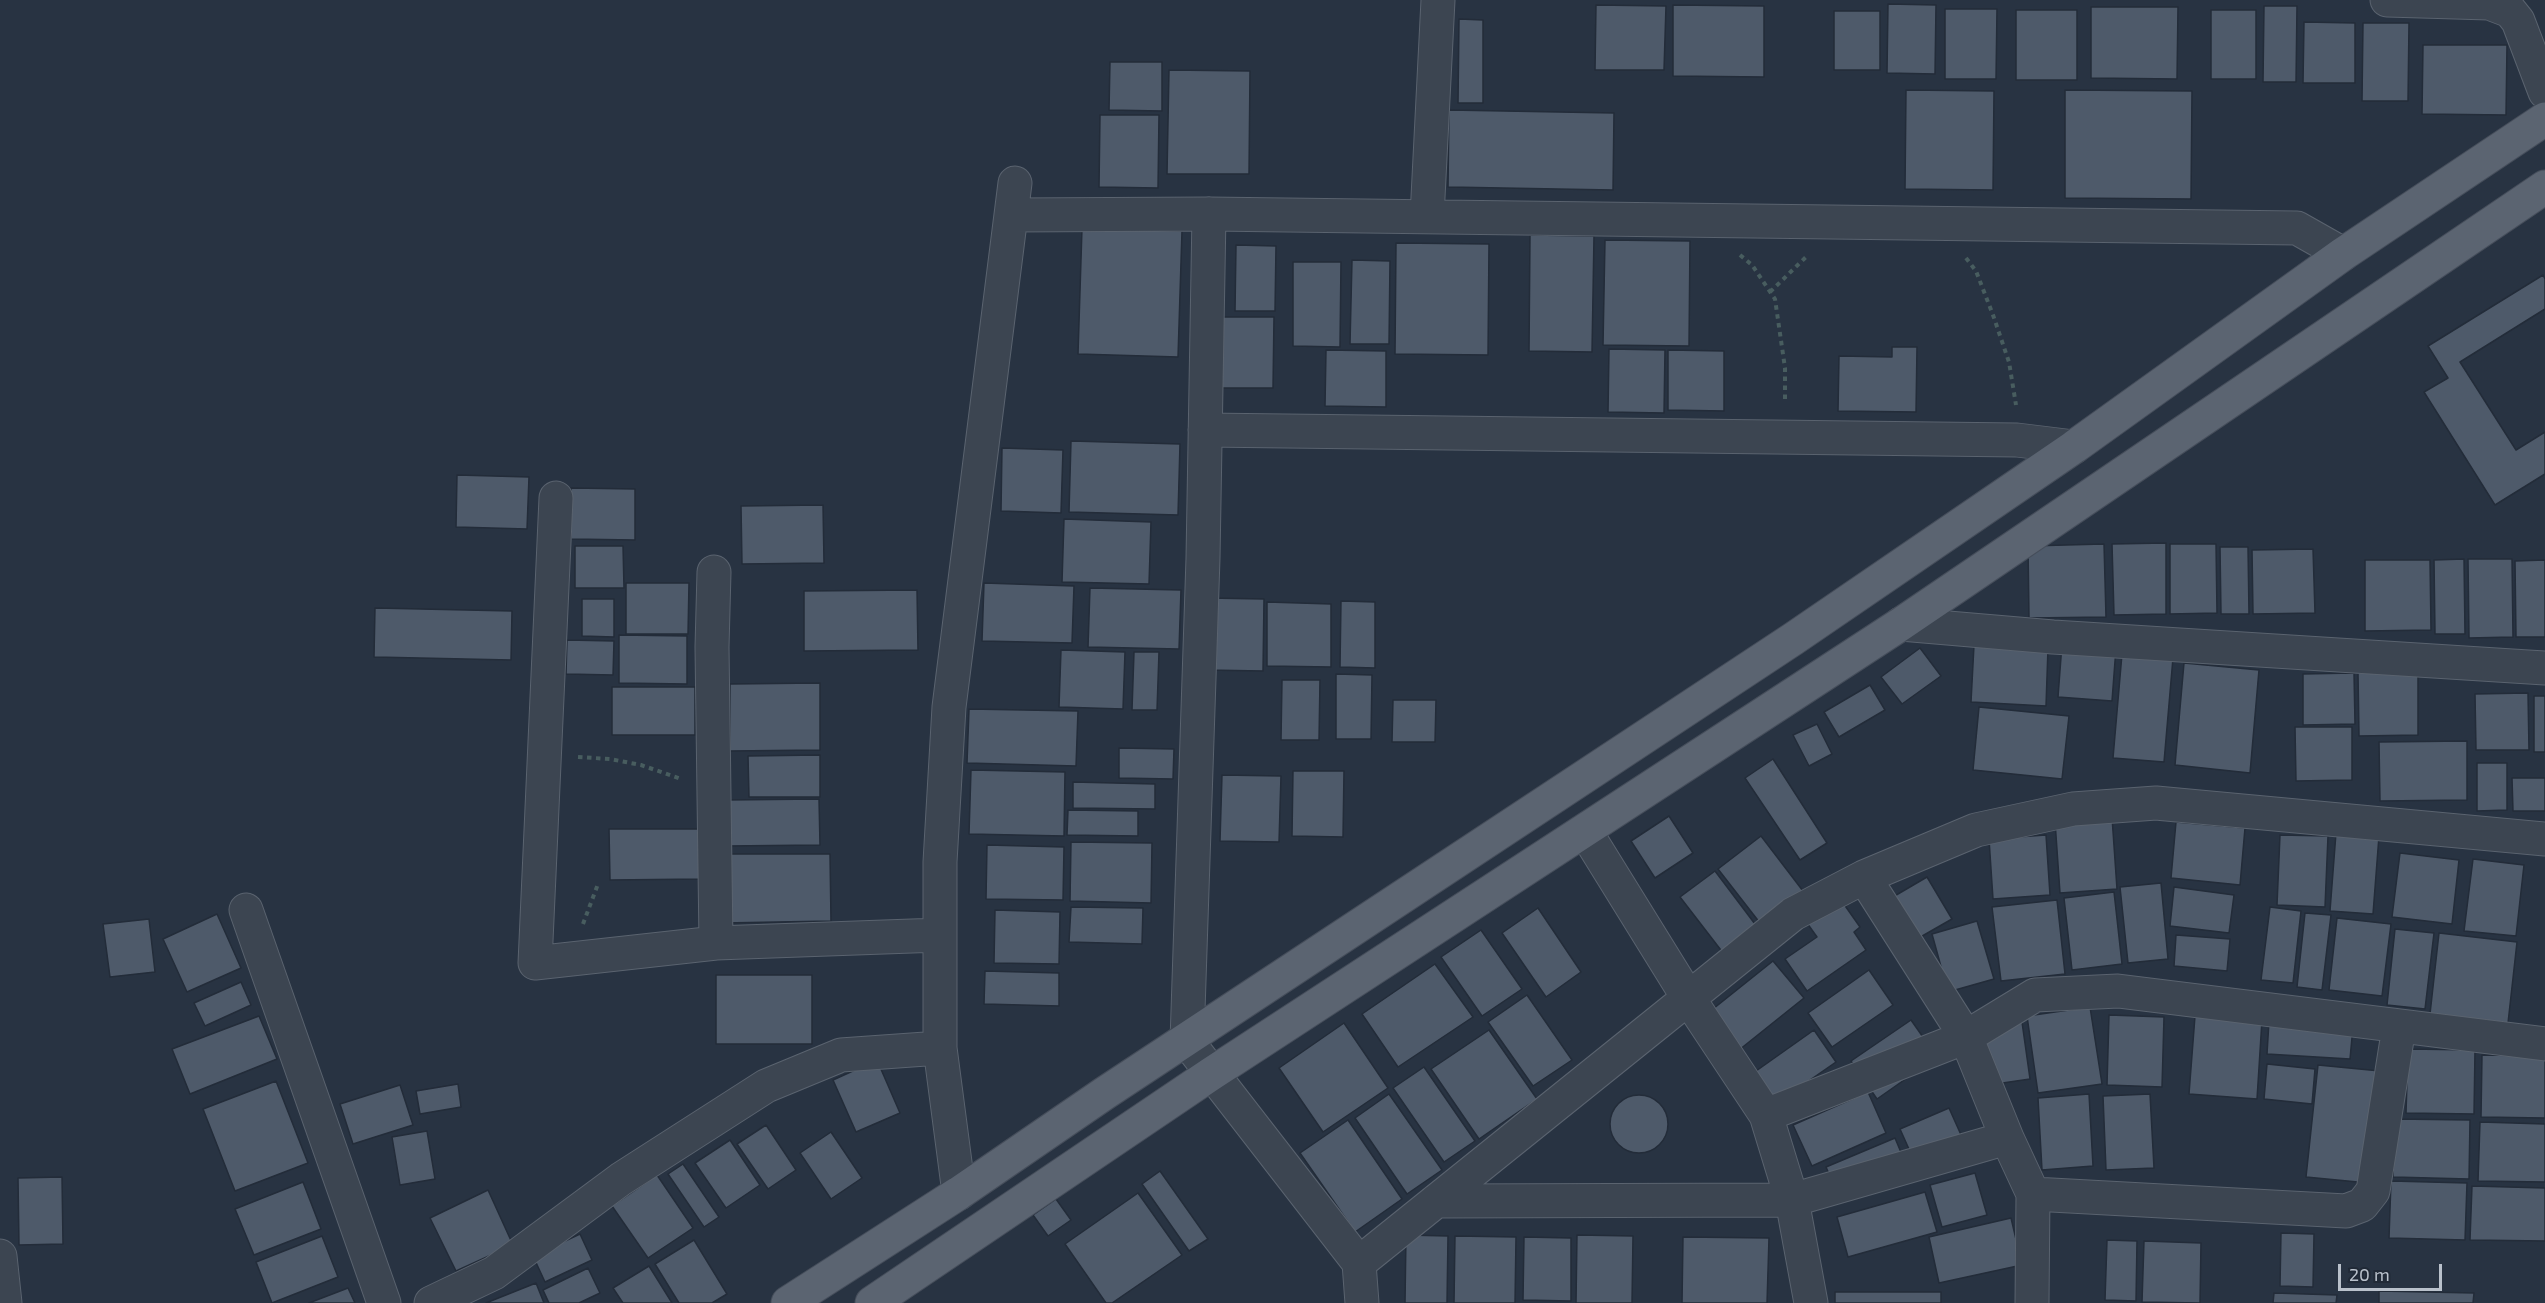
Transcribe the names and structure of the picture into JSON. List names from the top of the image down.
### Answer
{
  "scale_bar": "20 m"
}
